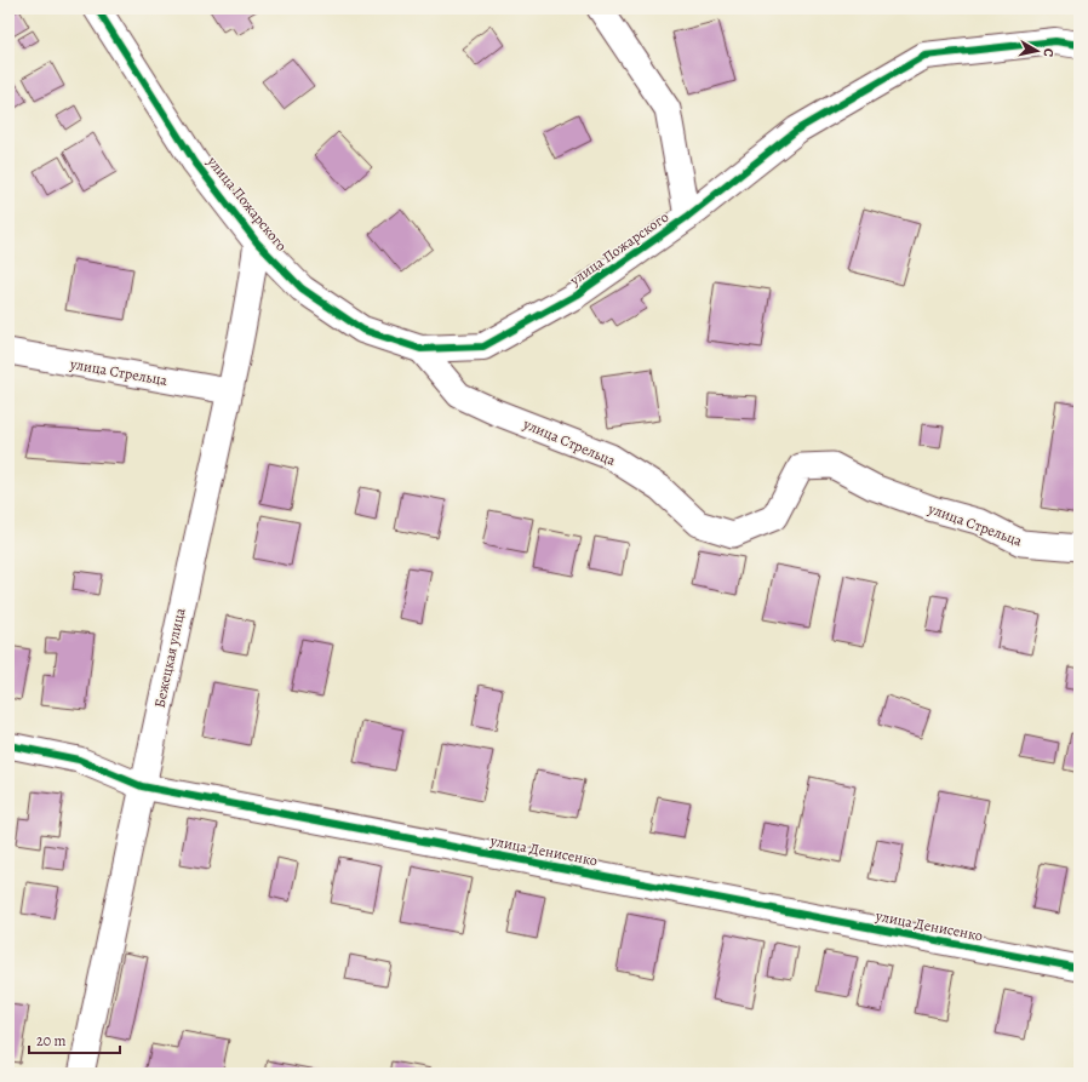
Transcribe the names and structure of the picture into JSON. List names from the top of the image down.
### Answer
{
  "streets": {
    "street": [
      "улица Пожарского",
      "улица Стрельца",
      "Бежецкая улица",
      "улица Денисенко"
    ]
  },
  "crossings": [
    ["улица Пожарского", "улица Стрельца"],
    ["улица Пожарского", "Бежецкая улица"],
    ["улица Стрельца", "Бежецкая улица"],
    ["Бежецкая улица", "улица Денисенко"]
  ],
  "scale_bar": "20 m",
  "north": "right"
}
